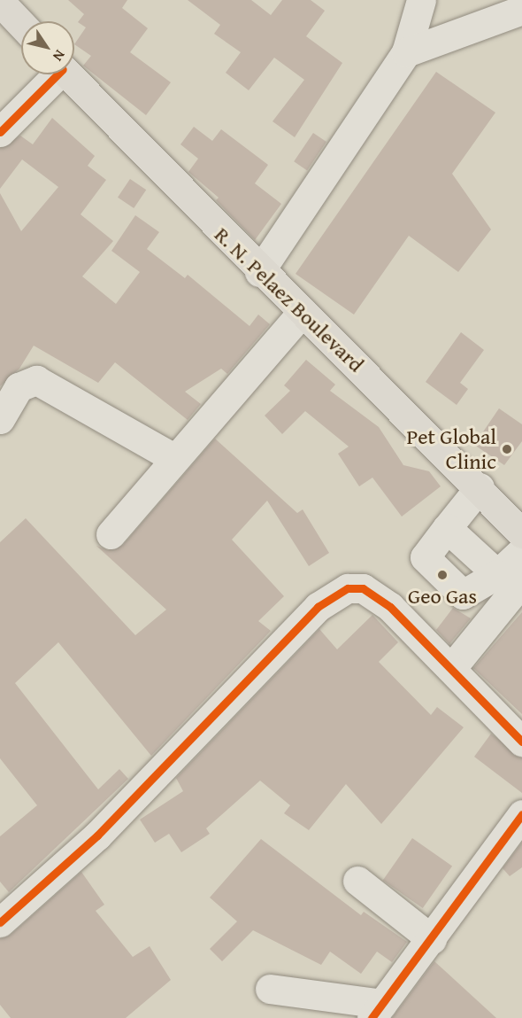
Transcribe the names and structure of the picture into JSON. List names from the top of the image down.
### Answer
{
  "streets": {
    "main road": ["R. N. Pelaez Boulevard"]
  },
  "places": ["Pet Global Clinic", "Geo Gas"],
  "north": "bottom right"
}
